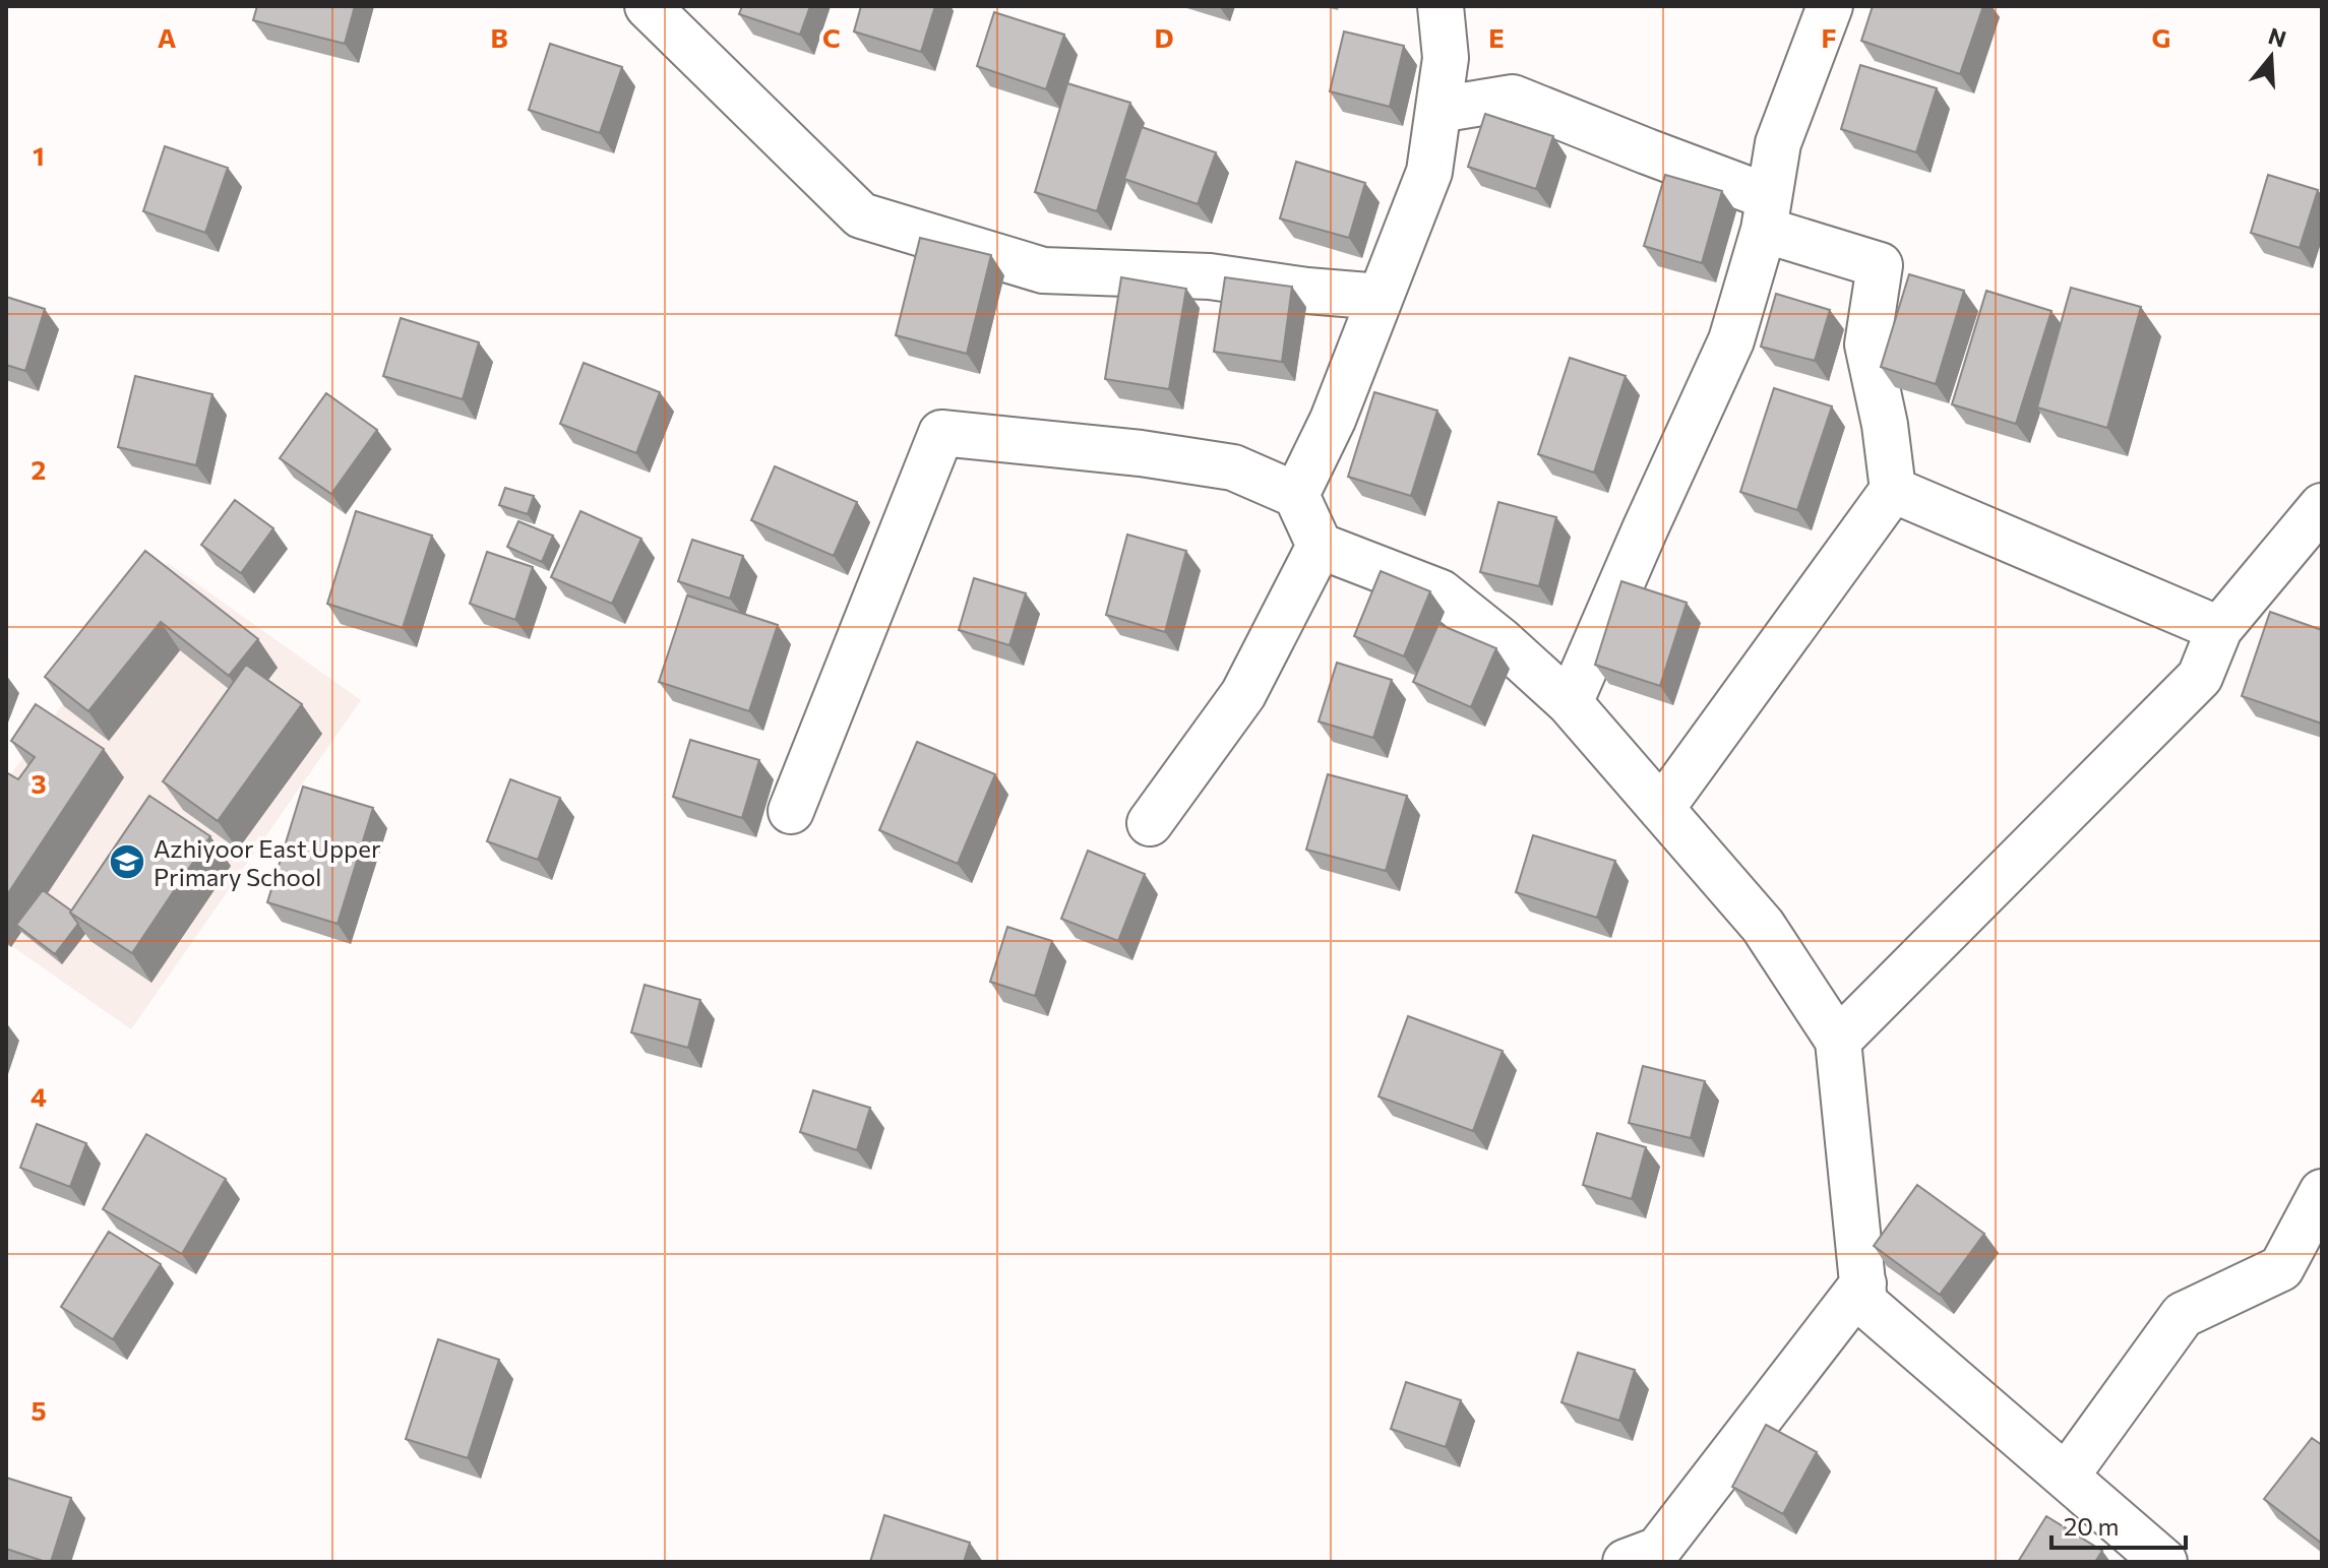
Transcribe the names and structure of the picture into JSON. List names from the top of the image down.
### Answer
{
  "places": {
    "school or university": ["Azhiyoor East Upper Primary School"]
  },
  "scale_bar": "20 m",
  "north": "top",
  "grid": {
    "columns": [
      "A",
      "B",
      "C",
      "D",
      "E",
      "F",
      "G"
    ],
    "rows": [
      "1",
      "2",
      "3",
      "4",
      "5"
    ]
  }
}
